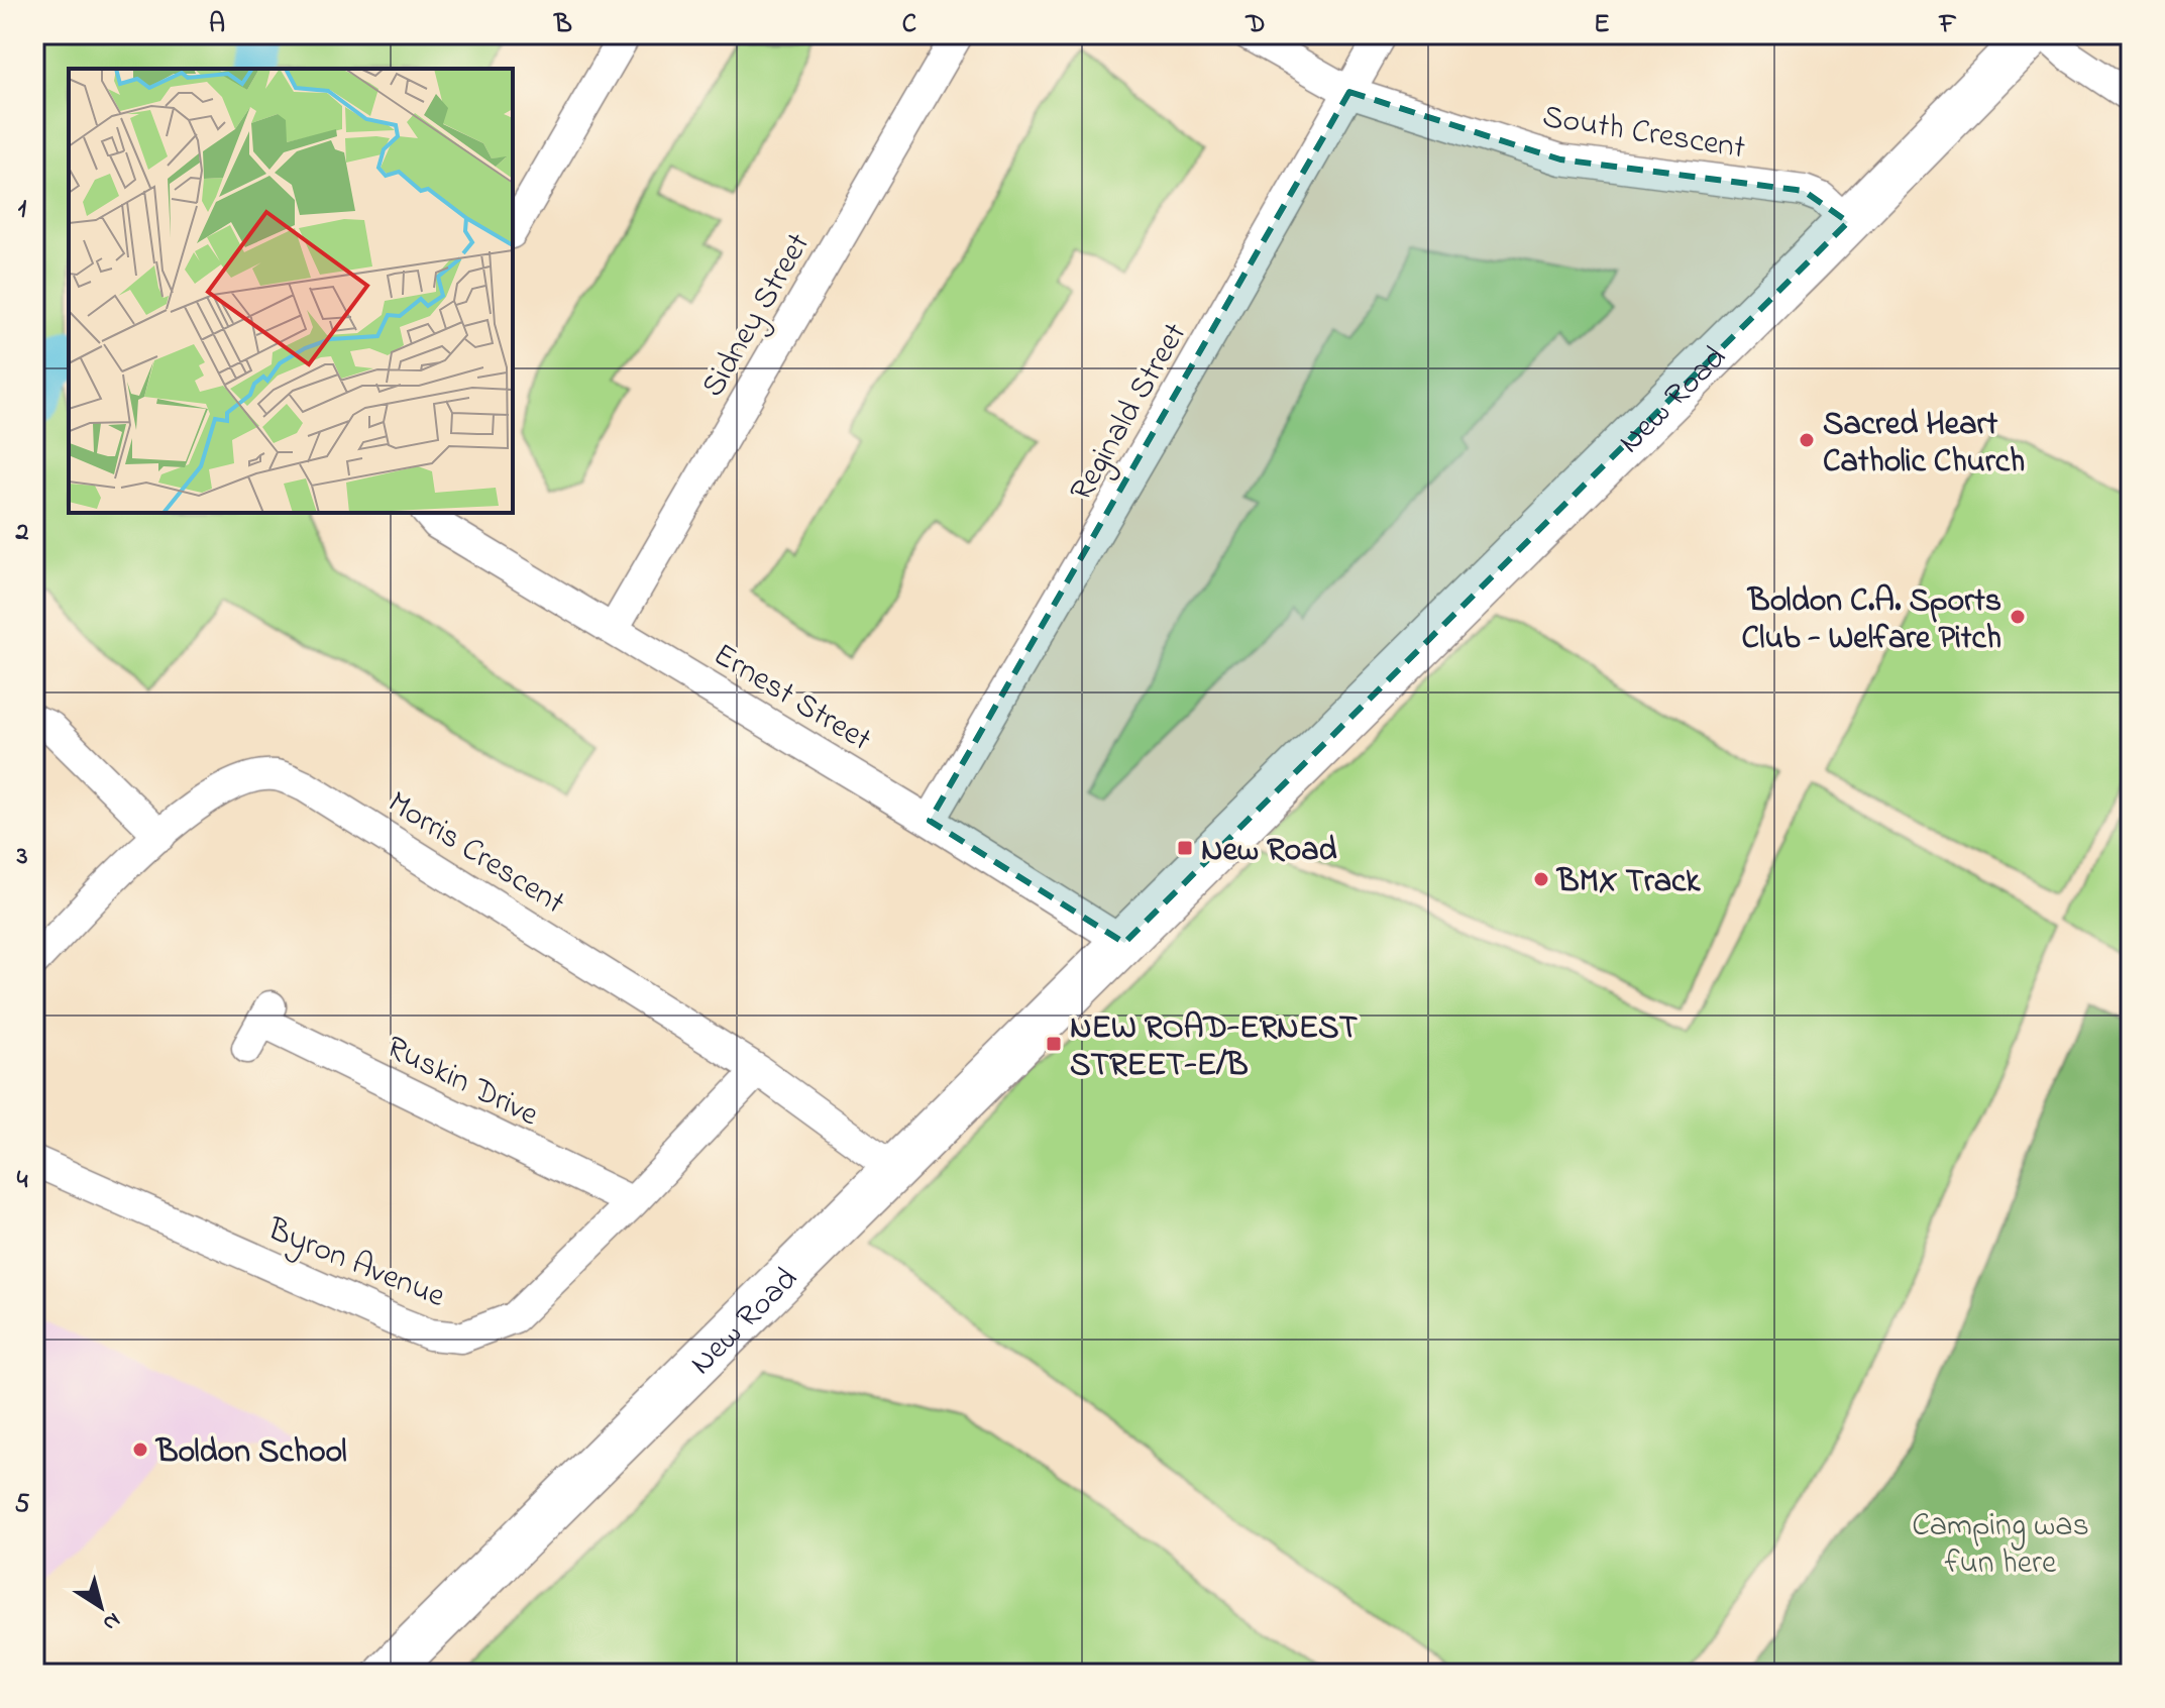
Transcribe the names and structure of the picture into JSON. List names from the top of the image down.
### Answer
{
  "streets": {
    "main road": ["New Road"],
    "street": [
      "South Crescent",
      "Sidney Street",
      "Reginald Street",
      "Ernest Street",
      "Morris Crescent",
      "Ruskin Drive",
      "Byron Avenue"
    ]
  },
  "crossings": [
    ["South Crescent", "New Road"],
    ["South Crescent", "Reginald Street"],
    ["Sidney Street", "Ernest Street"],
    ["New Road", "Ernest Street"],
    ["New Road", "Morris Crescent"],
    ["Reginald Street", "Ernest Street"],
    ["Morris Crescent", "Byron Avenue"],
    ["Ruskin Drive", "Byron Avenue"]
  ],
  "parks": ["Camping was fun here"],
  "places": {
    "other": [
      "Sacred Heart Catholic Church",
      "Boldon C.A. Sports Club - Welfare Pitch",
      "BMX Track",
      "Boldon School"
    ],
    "transit": ["New Road", "NEW ROAD-ERNEST STREET-E/B"]
  },
  "north": "bottom right",
  "grid": {
    "columns": [
      "A",
      "B",
      "C",
      "D",
      "E",
      "F"
    ],
    "rows": [
      "1",
      "2",
      "3",
      "4",
      "5"
    ]
  }
}
